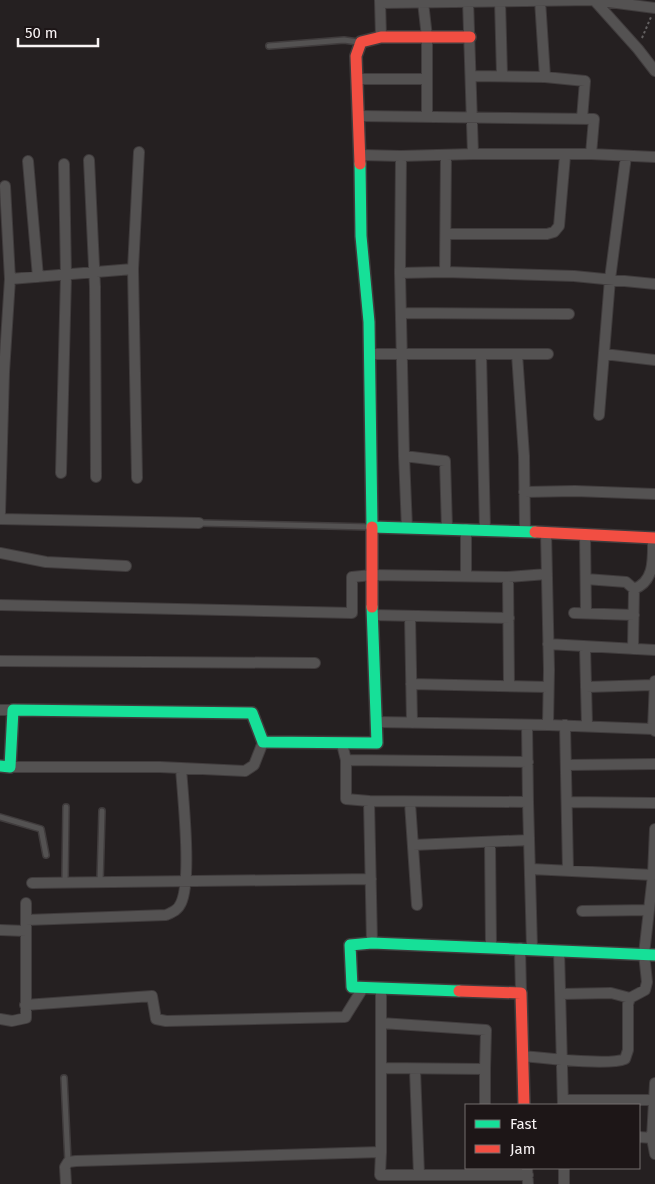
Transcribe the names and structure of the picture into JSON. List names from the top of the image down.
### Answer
{
  "legend": ["Fast", "Jam"],
  "scale_bar": "50 m"
}
